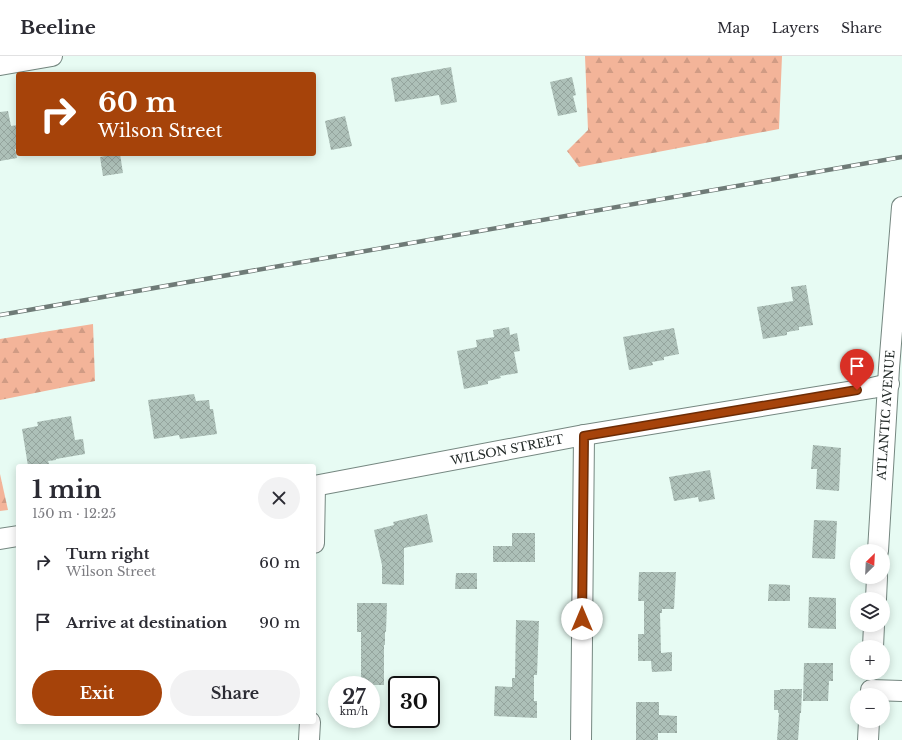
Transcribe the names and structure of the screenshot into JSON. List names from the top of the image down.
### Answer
{
  "streets": {
    "street": ["ATLANTIC AVENUE", "WILSON STREET"]
  },
  "crossings": [
    ["ATLANTIC AVENUE", "WILSON STREET"]
  ],
  "north": "top right",
  "page": {
    "header": "Beeline",
    "nav": ["Map", "Layers", "Share"],
    "turn": ["60 m", "Wilson Street"],
    "heading": ["1 min", "150 m · 12:25"],
    "list": [
      {
        "name": "Turn right",
        "note": "Wilson Street",
        "value": "60 m"
      },
      {
        "name": "Arrive at destination",
        "value": "90 m"
      }
    ],
    "map_buttons": ["+", "−"],
    "buttons": ["Exit", "Share"],
    "speed": "27 km/h",
    "limit": "30"
  }
}
